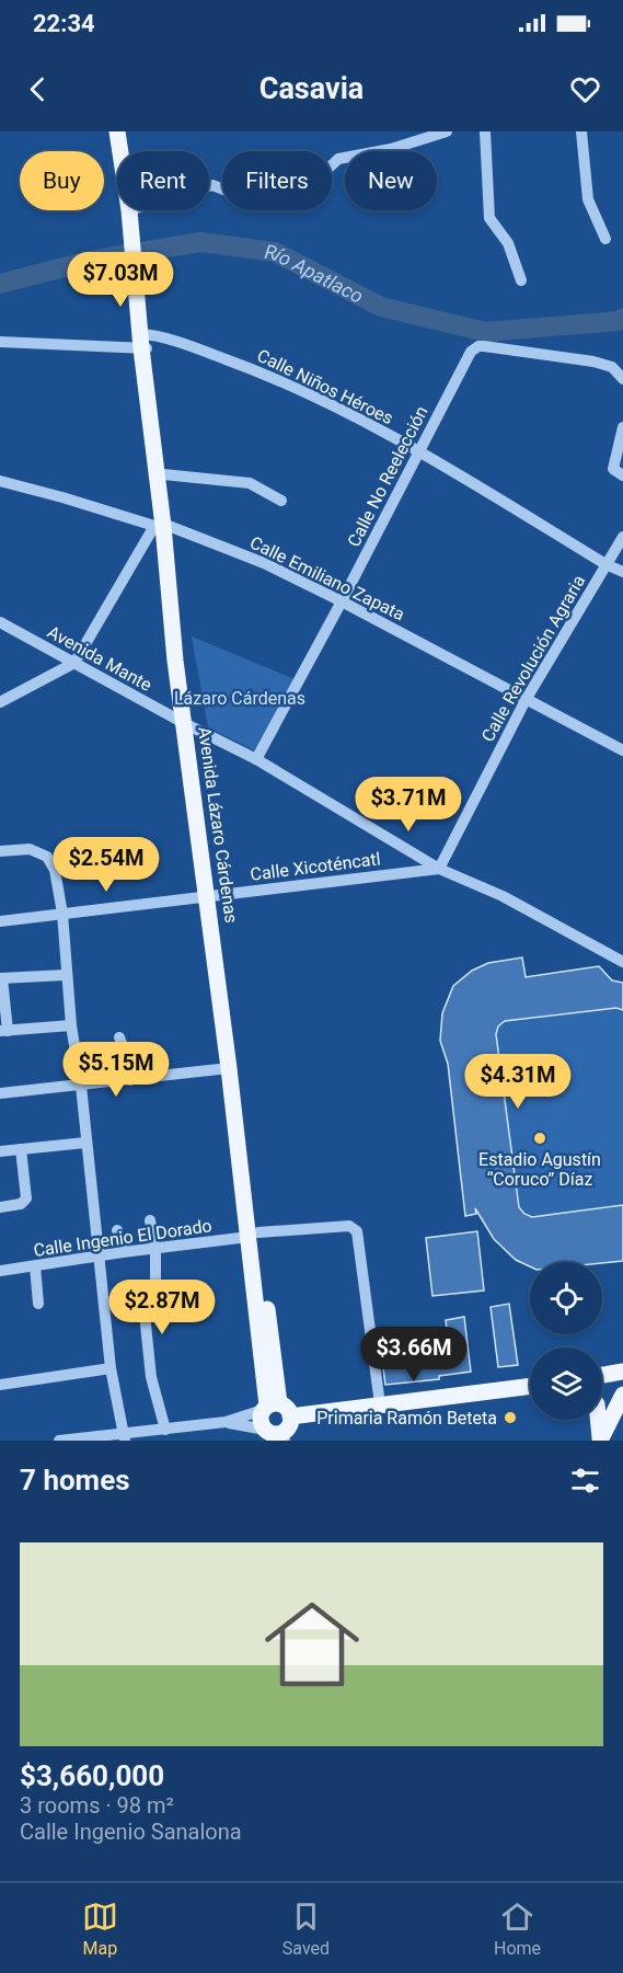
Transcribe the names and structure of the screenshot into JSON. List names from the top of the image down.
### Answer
{
  "streets": {
    "main road": ["Avenida Lázaro Cárdenas"],
    "street": [
      "Calle Niños Héroes",
      "Calle No Reelección",
      "Calle Emiliano Zapata",
      "Avenida Mante",
      "Calle Revolución Agraria",
      "Calle Xicoténcatl",
      "Calle Ingenio El Dorado"
    ]
  },
  "crossings": [
    ["Calle Niños Héroes", "Calle No Reelección"],
    ["Calle Niños Héroes", "Calle Revolución Agraria"],
    ["Calle Niños Héroes", "Avenida Lázaro Cárdenas"],
    ["Calle No Reelección", "Calle Emiliano Zapata"],
    ["Calle No Reelección", "Avenida Mante"],
    ["Calle Emiliano Zapata", "Calle Revolución Agraria"],
    ["Calle Emiliano Zapata", "Avenida Lázaro Cárdenas"],
    ["Avenida Mante", "Calle Revolución Agraria"],
    ["Avenida Mante", "Avenida Lázaro Cárdenas"],
    ["Avenida Mante", "Calle Xicoténcatl"],
    ["Calle Revolución Agraria", "Calle Xicoténcatl"],
    ["Avenida Lázaro Cárdenas", "Calle Xicoténcatl"],
    ["Avenida Lázaro Cárdenas", "Calle Ingenio El Dorado"]
  ],
  "water": ["Río Apatlaco"],
  "parks": ["Lázaro Cárdenas"],
  "places": ["Estadio Agustín “Coruco” Díaz", "Primaria Ramón Beteta"],
  "page": {
    "status": "22:34",
    "header": "Casavia",
    "chip": [
      "Buy",
      "Rent",
      "Filters",
      "New"
    ],
    "price": [
      "$7.03M",
      "$3.71M",
      "$2.54M",
      "$5.15M",
      "$4.31M",
      "$2.87M",
      "$3.66M"
    ],
    "heading": "7 homes",
    "list": [
      {
        "name": "$3,660,000",
        "note": "3 rooms · 98 m² · Calle Ingenio Sanalona"
      }
    ],
    "tabs": ["Map", "Saved", "Home"]
  }
}
